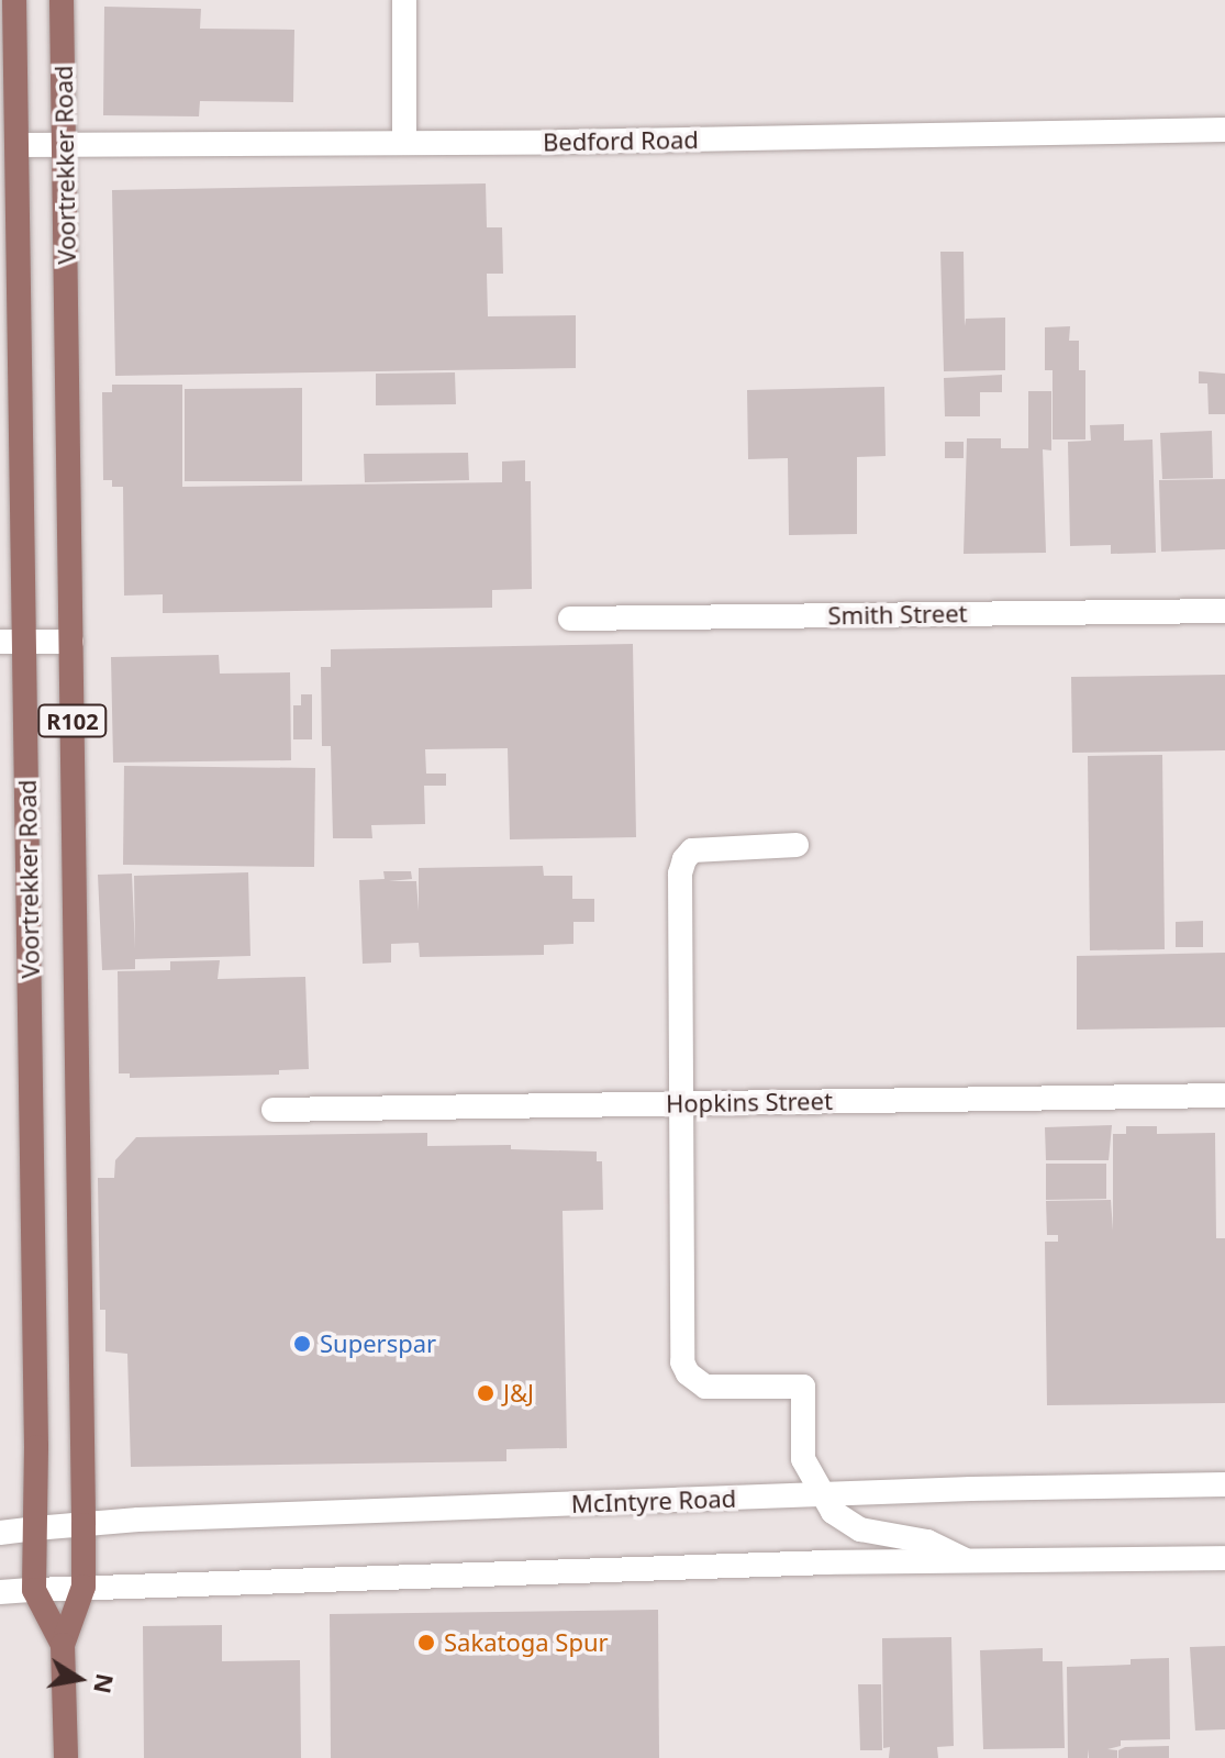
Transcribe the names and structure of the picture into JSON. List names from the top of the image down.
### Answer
{
  "streets": {
    "main road": ["Voortrekker Road", "R102"],
    "street": [
      "Bedford Road",
      "Smith Street",
      "Hopkins Street",
      "McIntyre Road"
    ]
  },
  "crossings": [
    ["Bedford Road", "Voortrekker Road"],
    ["Voortrekker Road", "McIntyre Road"]
  ],
  "places": ["Superspar", "J&J", "Sakatoga Spur"],
  "north": "right"
}
